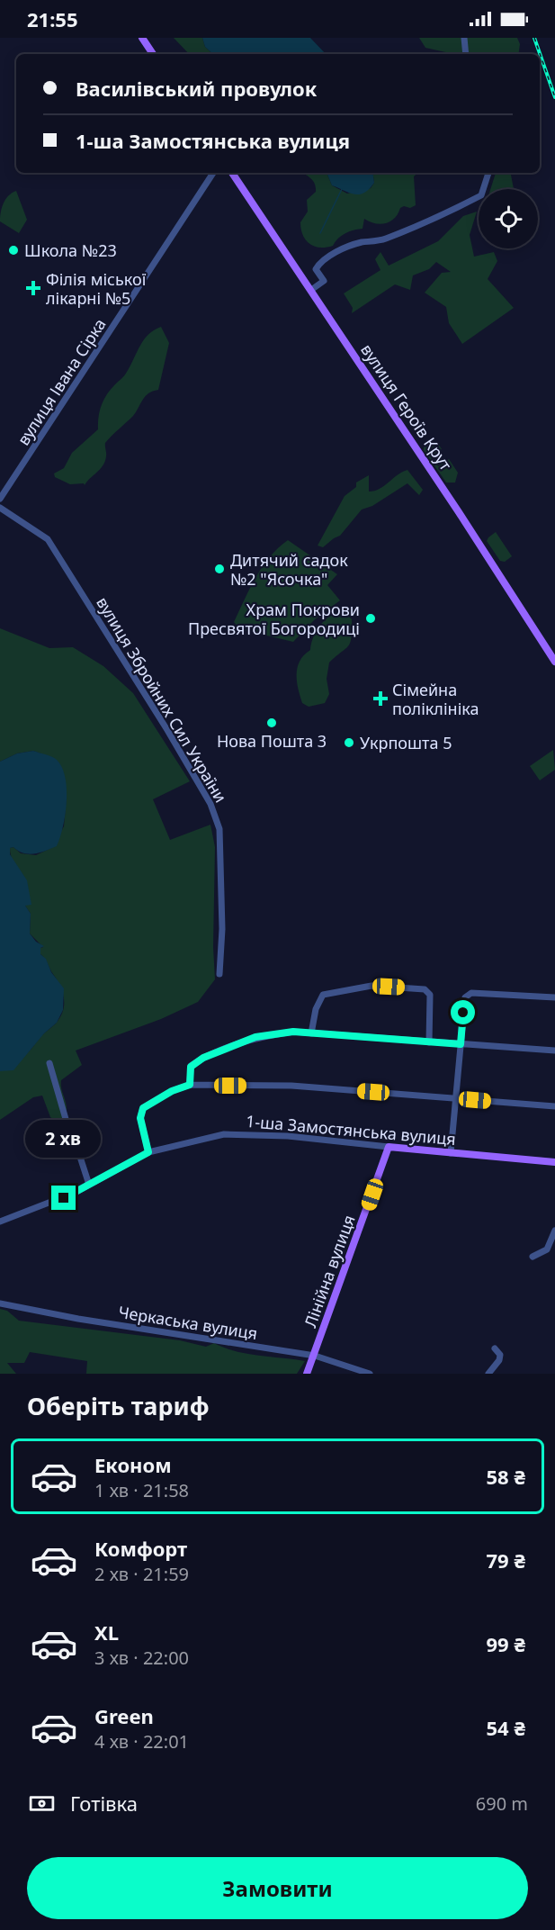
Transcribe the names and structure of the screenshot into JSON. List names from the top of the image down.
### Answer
{
  "streets": {
    "main road": ["вулиця Героїв Крут", "1-ша Замостянська вулиця", "Лінійна вулиця"],
    "street": ["вулиця Івана Сірка", "вулиця Збройних Сил України", "Черкаська вулиця"]
  },
  "crossings": [
    ["1-ша Замостянська вулиця", "Лінійна вулиця"],
    ["Лінійна вулиця", "Черкаська вулиця"]
  ],
  "places": {
    "other": [
      "Школа №23",
      "Дитячий садок №2 \"Ясочка\"",
      "Храм Покрови Пресвятої Богородиці",
      "Нова Пошта 3",
      "Укрпошта 5"
    ],
    "health": ["Філія міської лікарні №5", "Сімейна поліклініка"]
  },
  "page": {
    "status": "21:55",
    "banner": ["Василівський провулок", "1-ша Замостянська вулиця"],
    "bubble": "2 хв",
    "heading": "Оберіть тариф",
    "list": [
      {
        "name": "Економ",
        "note": "1 хв · 21:58",
        "value": "58 ₴"
      },
      {
        "name": "Комфорт",
        "note": "2 хв · 21:59",
        "value": "79 ₴"
      },
      {
        "name": "XL",
        "note": "3 хв · 22:00",
        "value": "99 ₴"
      },
      {
        "name": "Green",
        "note": "4 хв · 22:01",
        "value": "54 ₴"
      }
    ],
    "pay": ["Готівка", "690 m"],
    "buttons": "Замовити"
  }
}
